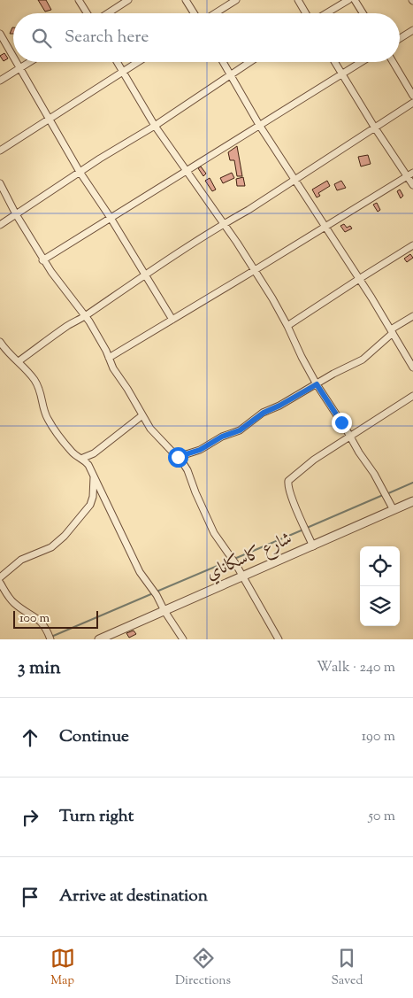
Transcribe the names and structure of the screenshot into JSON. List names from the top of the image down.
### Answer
{
  "streets": {
    "street": ["شارع كاسكاناي"]
  },
  "scale_bar": "100 m",
  "page": {
    "search": "Search here",
    "scale": "100 m",
    "heading": ["3 min", "Walk · 240 m"],
    "list": [
      ["Continue", "190 m"],
      ["Turn right", "50 m"],
      "Arrive at destination"
    ],
    "nav": ["Map", "Directions", "Saved"]
  }
}
